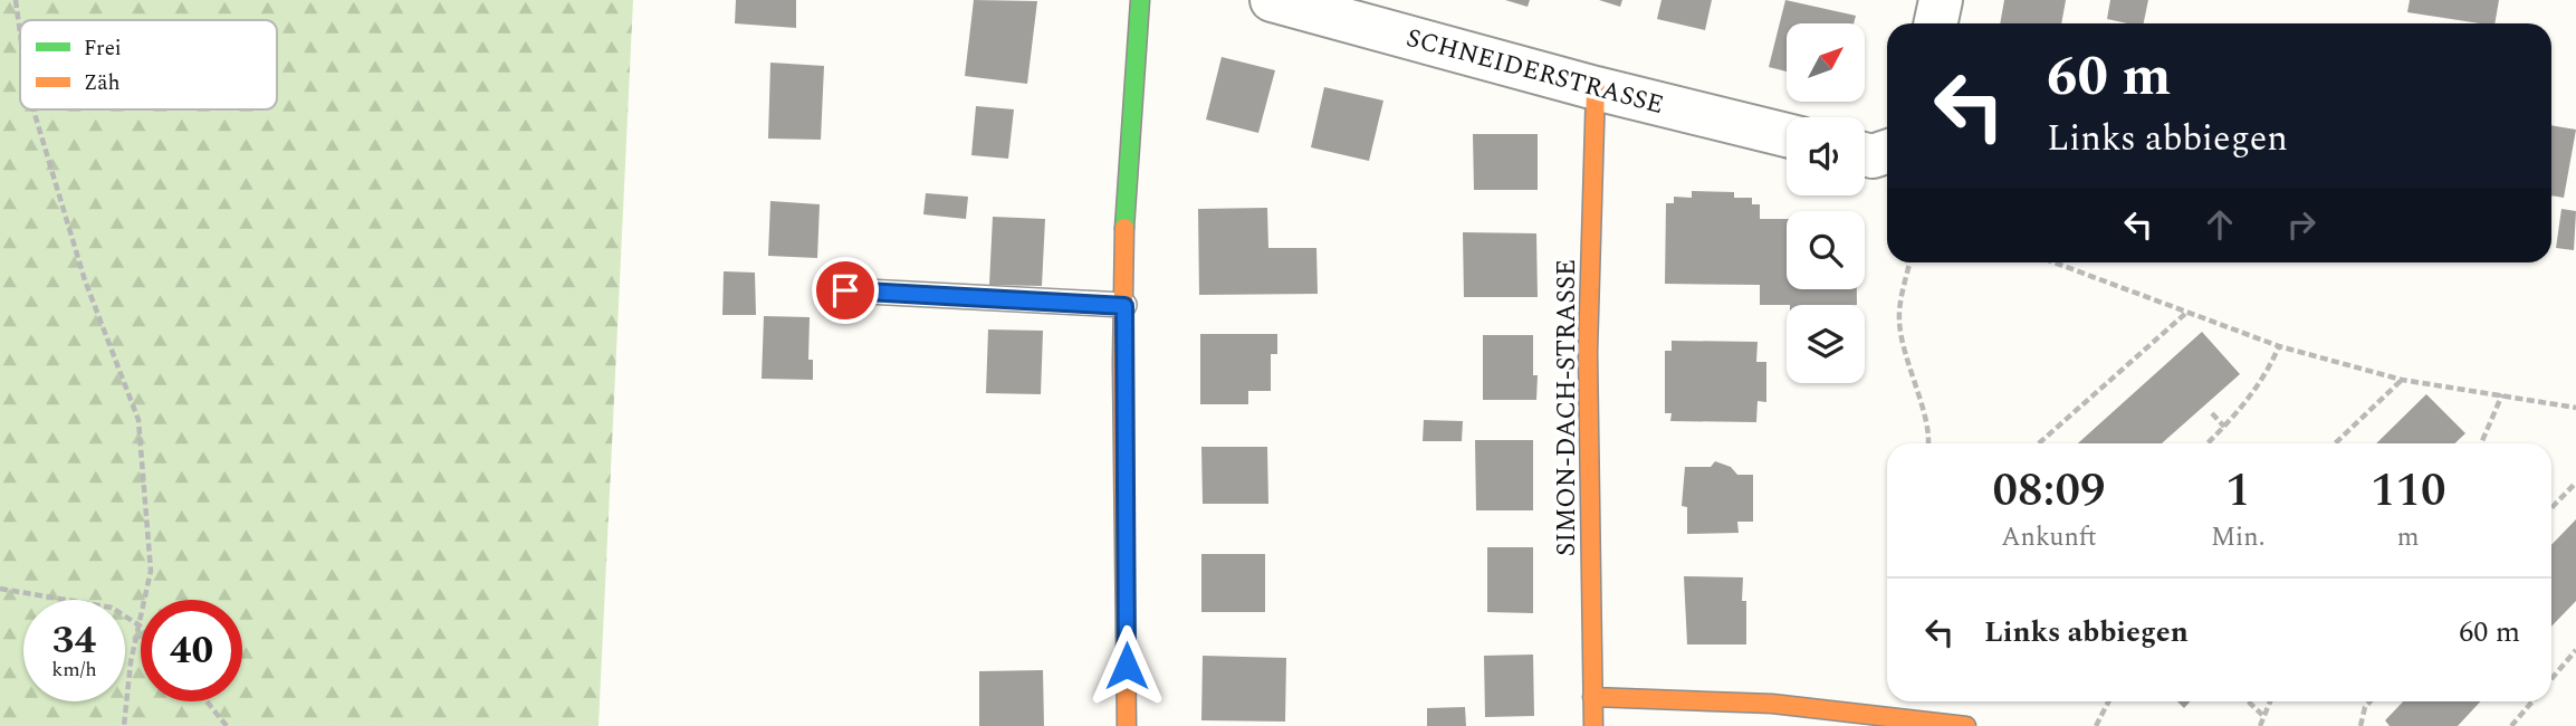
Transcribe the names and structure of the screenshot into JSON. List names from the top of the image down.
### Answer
{
  "streets": {
    "street": ["SCHNEIDERSTRASSE", "SIMON-DACH-STRASSE"]
  },
  "crossings": [
    ["SCHNEIDERSTRASSE", "SIMON-DACH-STRASSE"]
  ],
  "legend": ["Frei", "Zäh"],
  "north": "top right",
  "page": {
    "turn": ["60 m", "Links abbiegen"],
    "eta": [
      "08:09",
      "Ankunft",
      "1",
      "Min.",
      "110",
      "m"
    ],
    "list": [
      {
        "name": "Links abbiegen",
        "value": "60 m"
      }
    ],
    "speed": "34 km/h",
    "limit": "40"
  }
}
